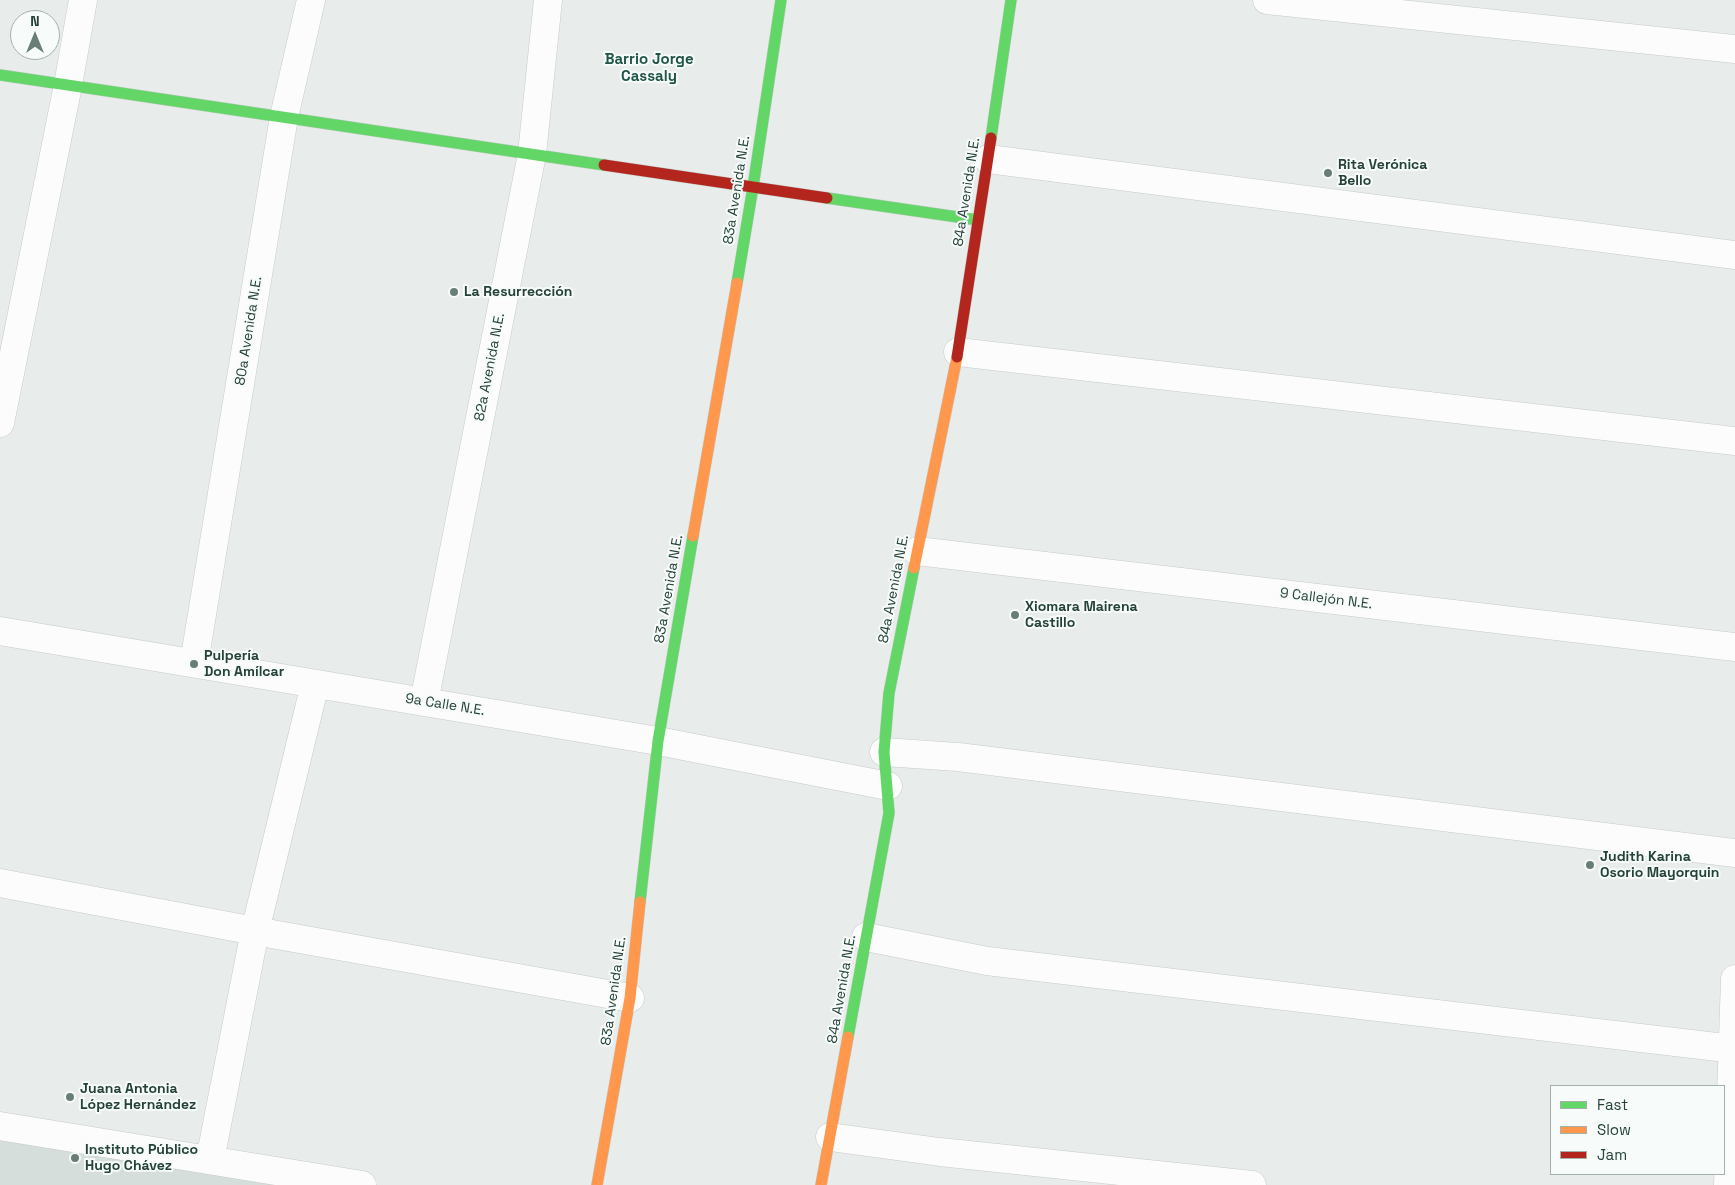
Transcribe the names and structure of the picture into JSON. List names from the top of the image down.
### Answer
{
  "streets": {
    "street": [
      "83a Avenida N.E.",
      "84a Avenida N.E.",
      "80a Avenida N.E.",
      "82a Avenida N.E.",
      "9 Callejón N.E.",
      "9a Calle N.E."
    ]
  },
  "crossings": [
    ["83a Avenida N.E.", "9a Calle N.E."],
    ["84a Avenida N.E.", "9 Callejón N.E."],
    ["84a Avenida N.E.", "9a Calle N.E."],
    ["80a Avenida N.E.", "9a Calle N.E."],
    ["82a Avenida N.E.", "9a Calle N.E."]
  ],
  "districts": ["Barrio Jorge Cassaly"],
  "places": [
    "Rita Verónica Bello",
    "La Resurrección",
    "Xiomara Mairena Castillo",
    "Pulpería Don Amílcar",
    "Judith Karina Osorio Mayorquin",
    "Juana Antonia López Hernández",
    "Instituto Público Hugo Chávez"
  ],
  "legend": ["Fast", "Slow", "Jam"],
  "north": "top"
}
